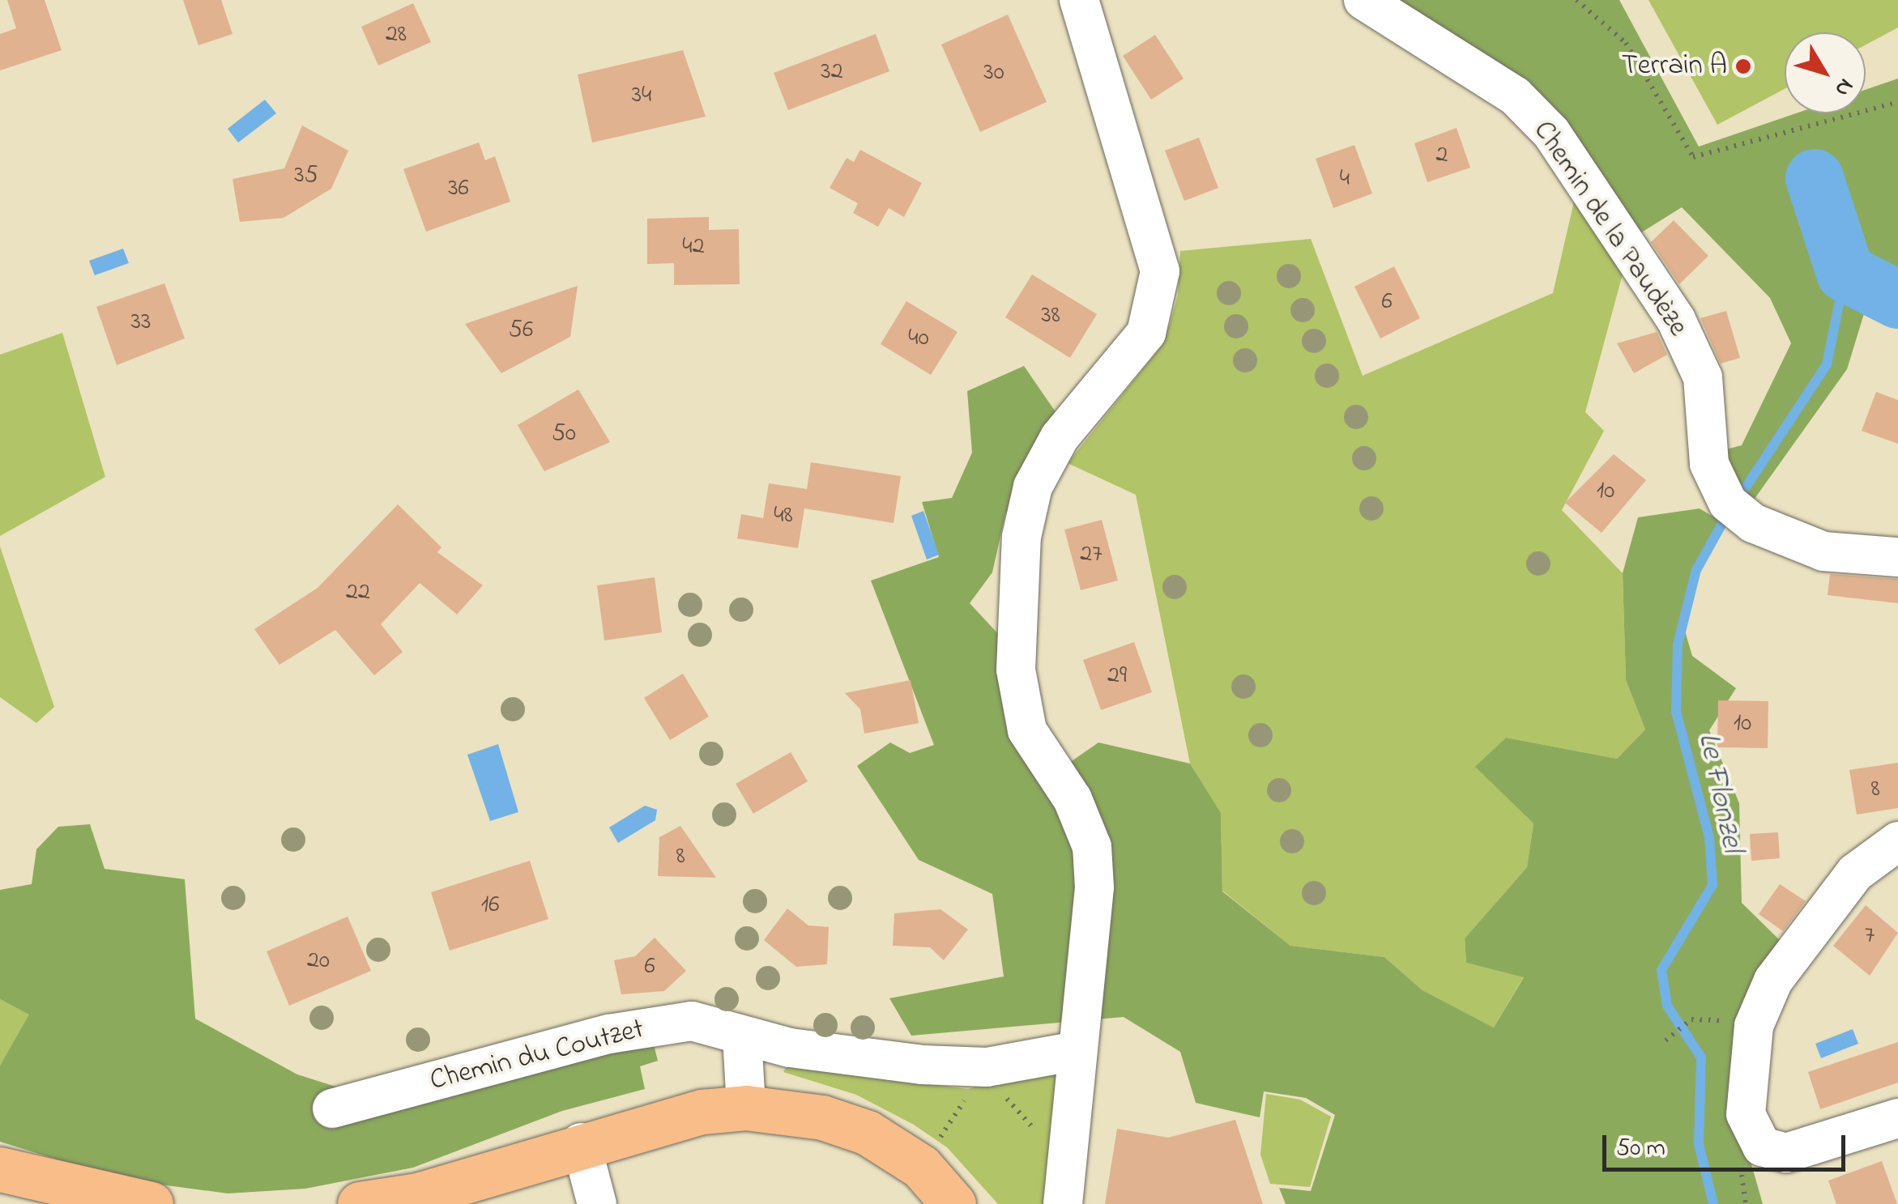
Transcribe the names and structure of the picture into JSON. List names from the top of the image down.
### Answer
{
  "streets": {
    "street": ["Chemin de la Paudèze", "Chemin du Coutzet"]
  },
  "water": ["Le Flonzel"],
  "places": ["Terrain A"],
  "house_numbers": [
    "28",
    "32",
    "30",
    "34",
    "2",
    "35",
    "4",
    "36",
    "42",
    "6",
    "38",
    "33",
    "56",
    "40",
    "50",
    "10",
    "48",
    "27",
    "22",
    "29",
    "10",
    "8",
    "8",
    "16",
    "7",
    "20",
    "6"
  ],
  "scale_bar": "50 m",
  "north": "bottom right"
}
